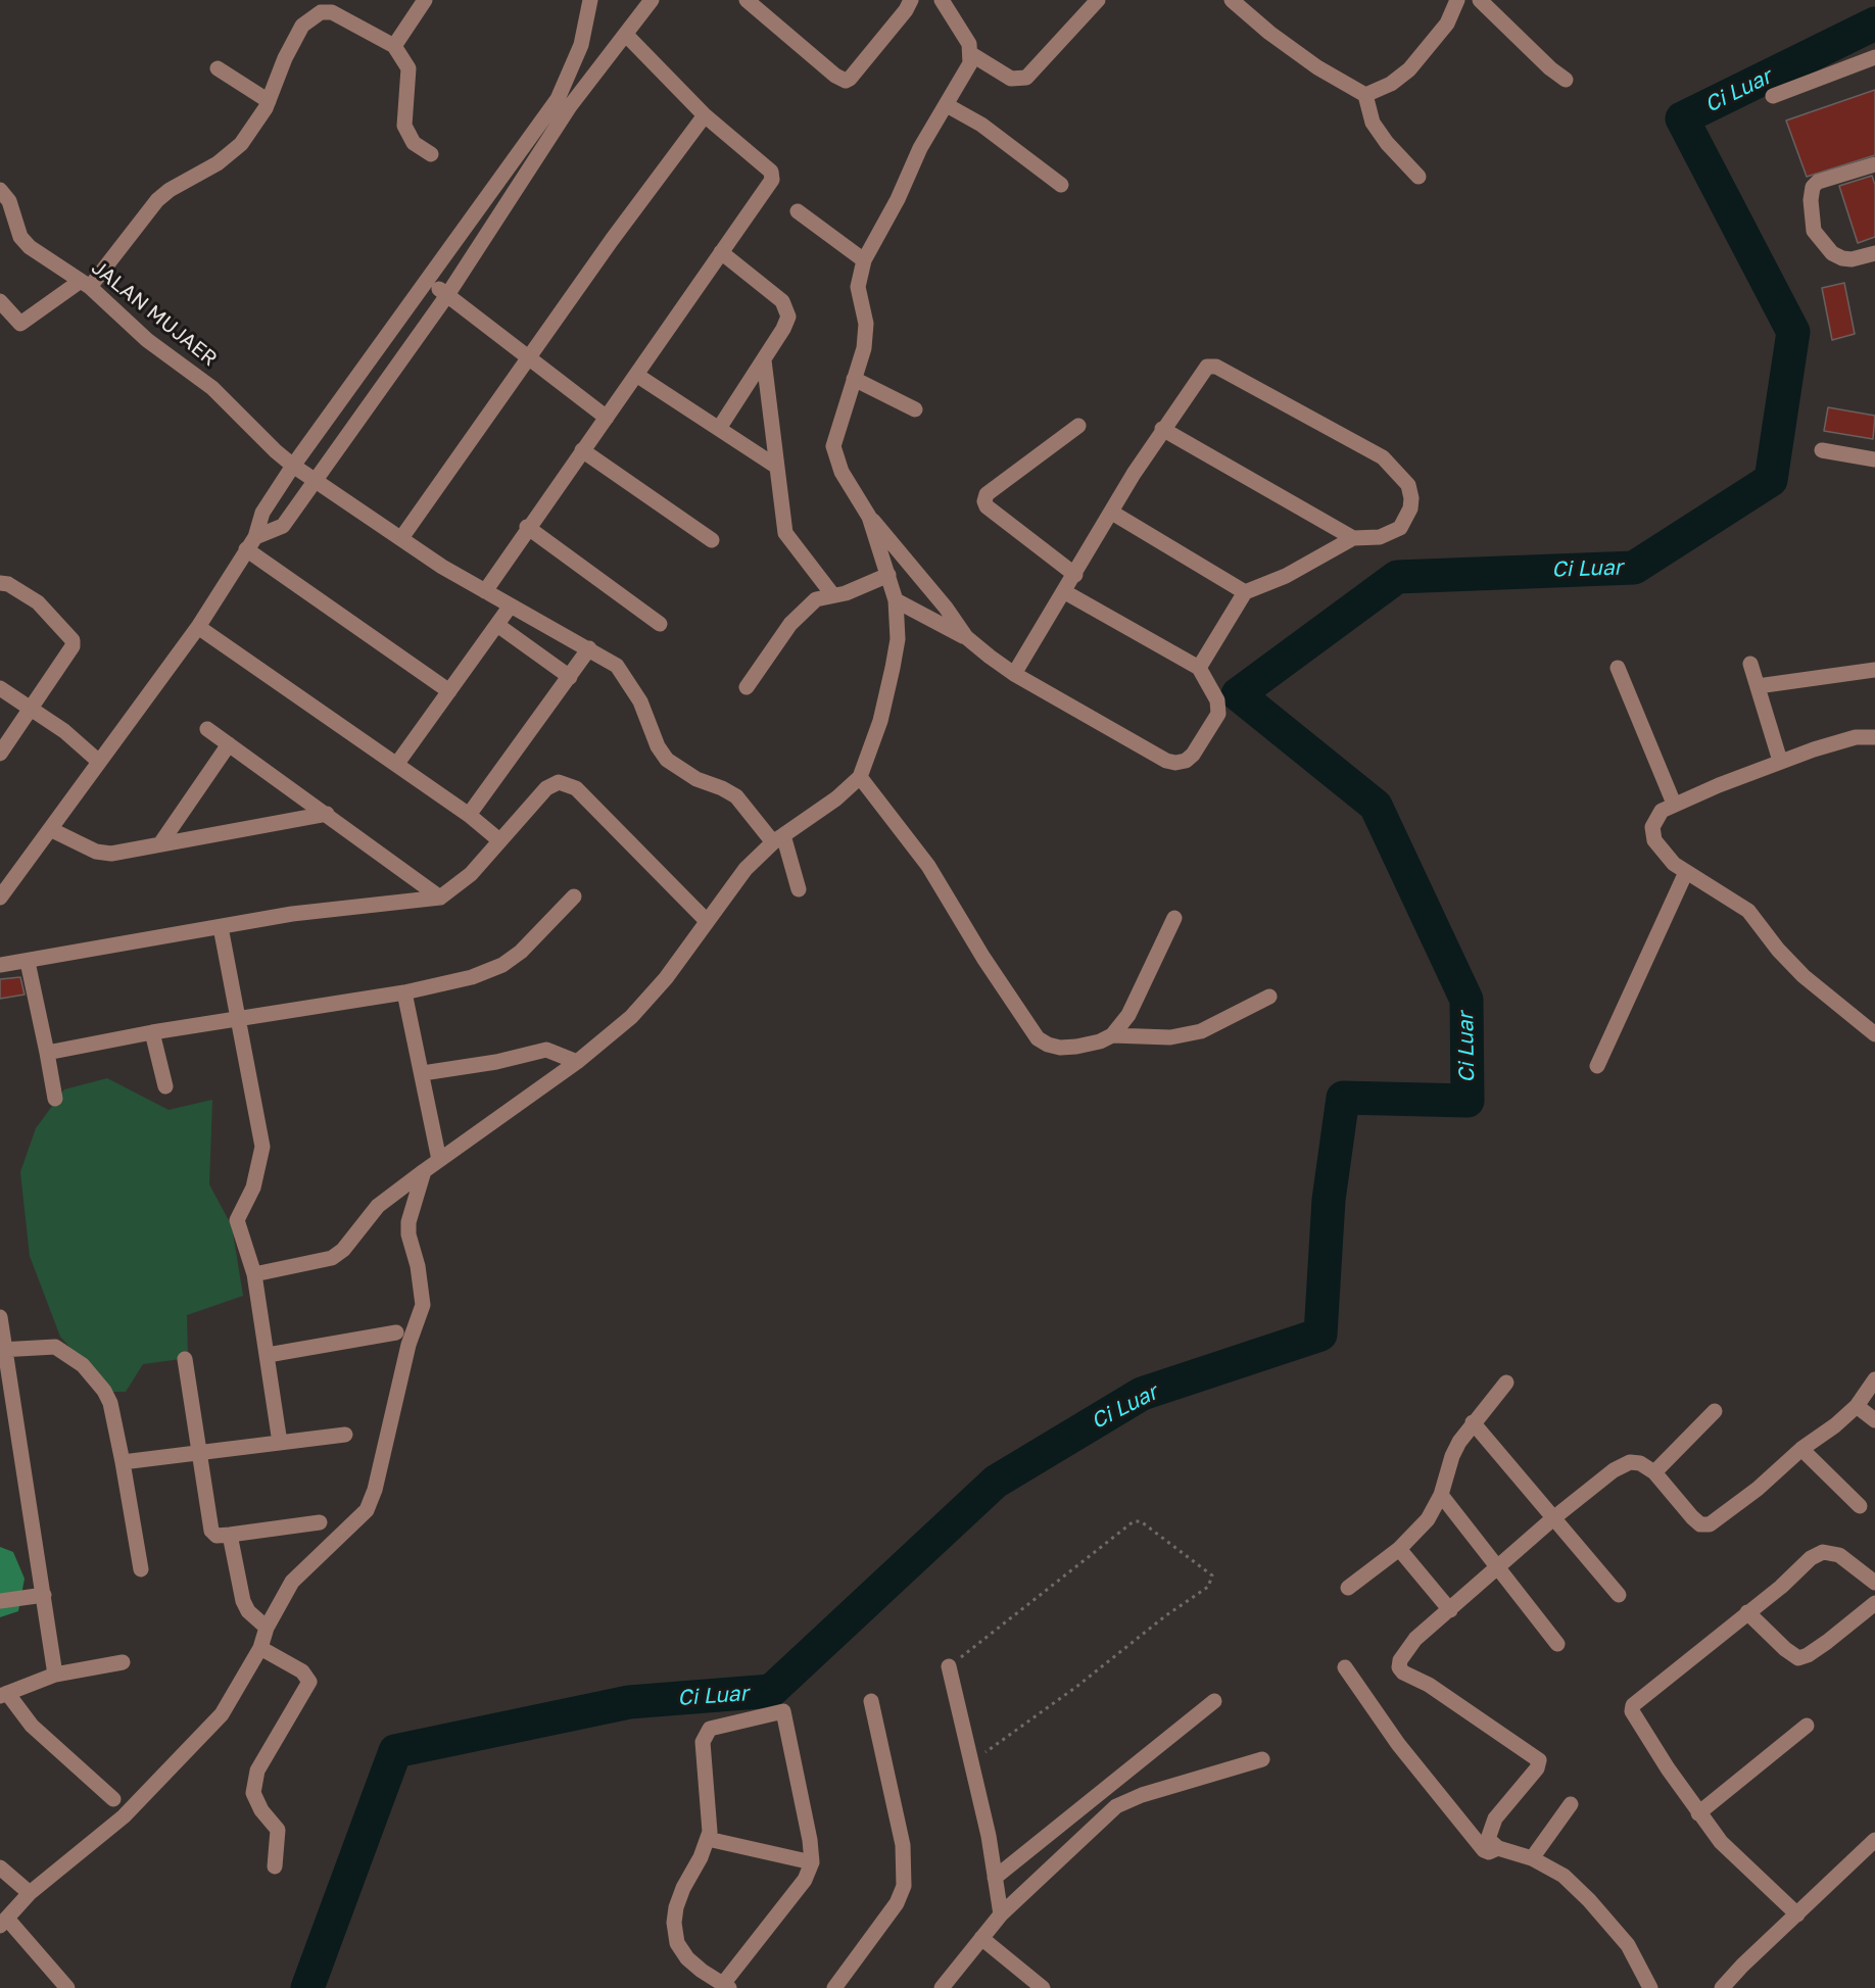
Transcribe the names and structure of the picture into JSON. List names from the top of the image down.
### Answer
{
  "streets": {
    "street": ["JALAN MUJAER"]
  },
  "water": ["Ci Luar"]
}
